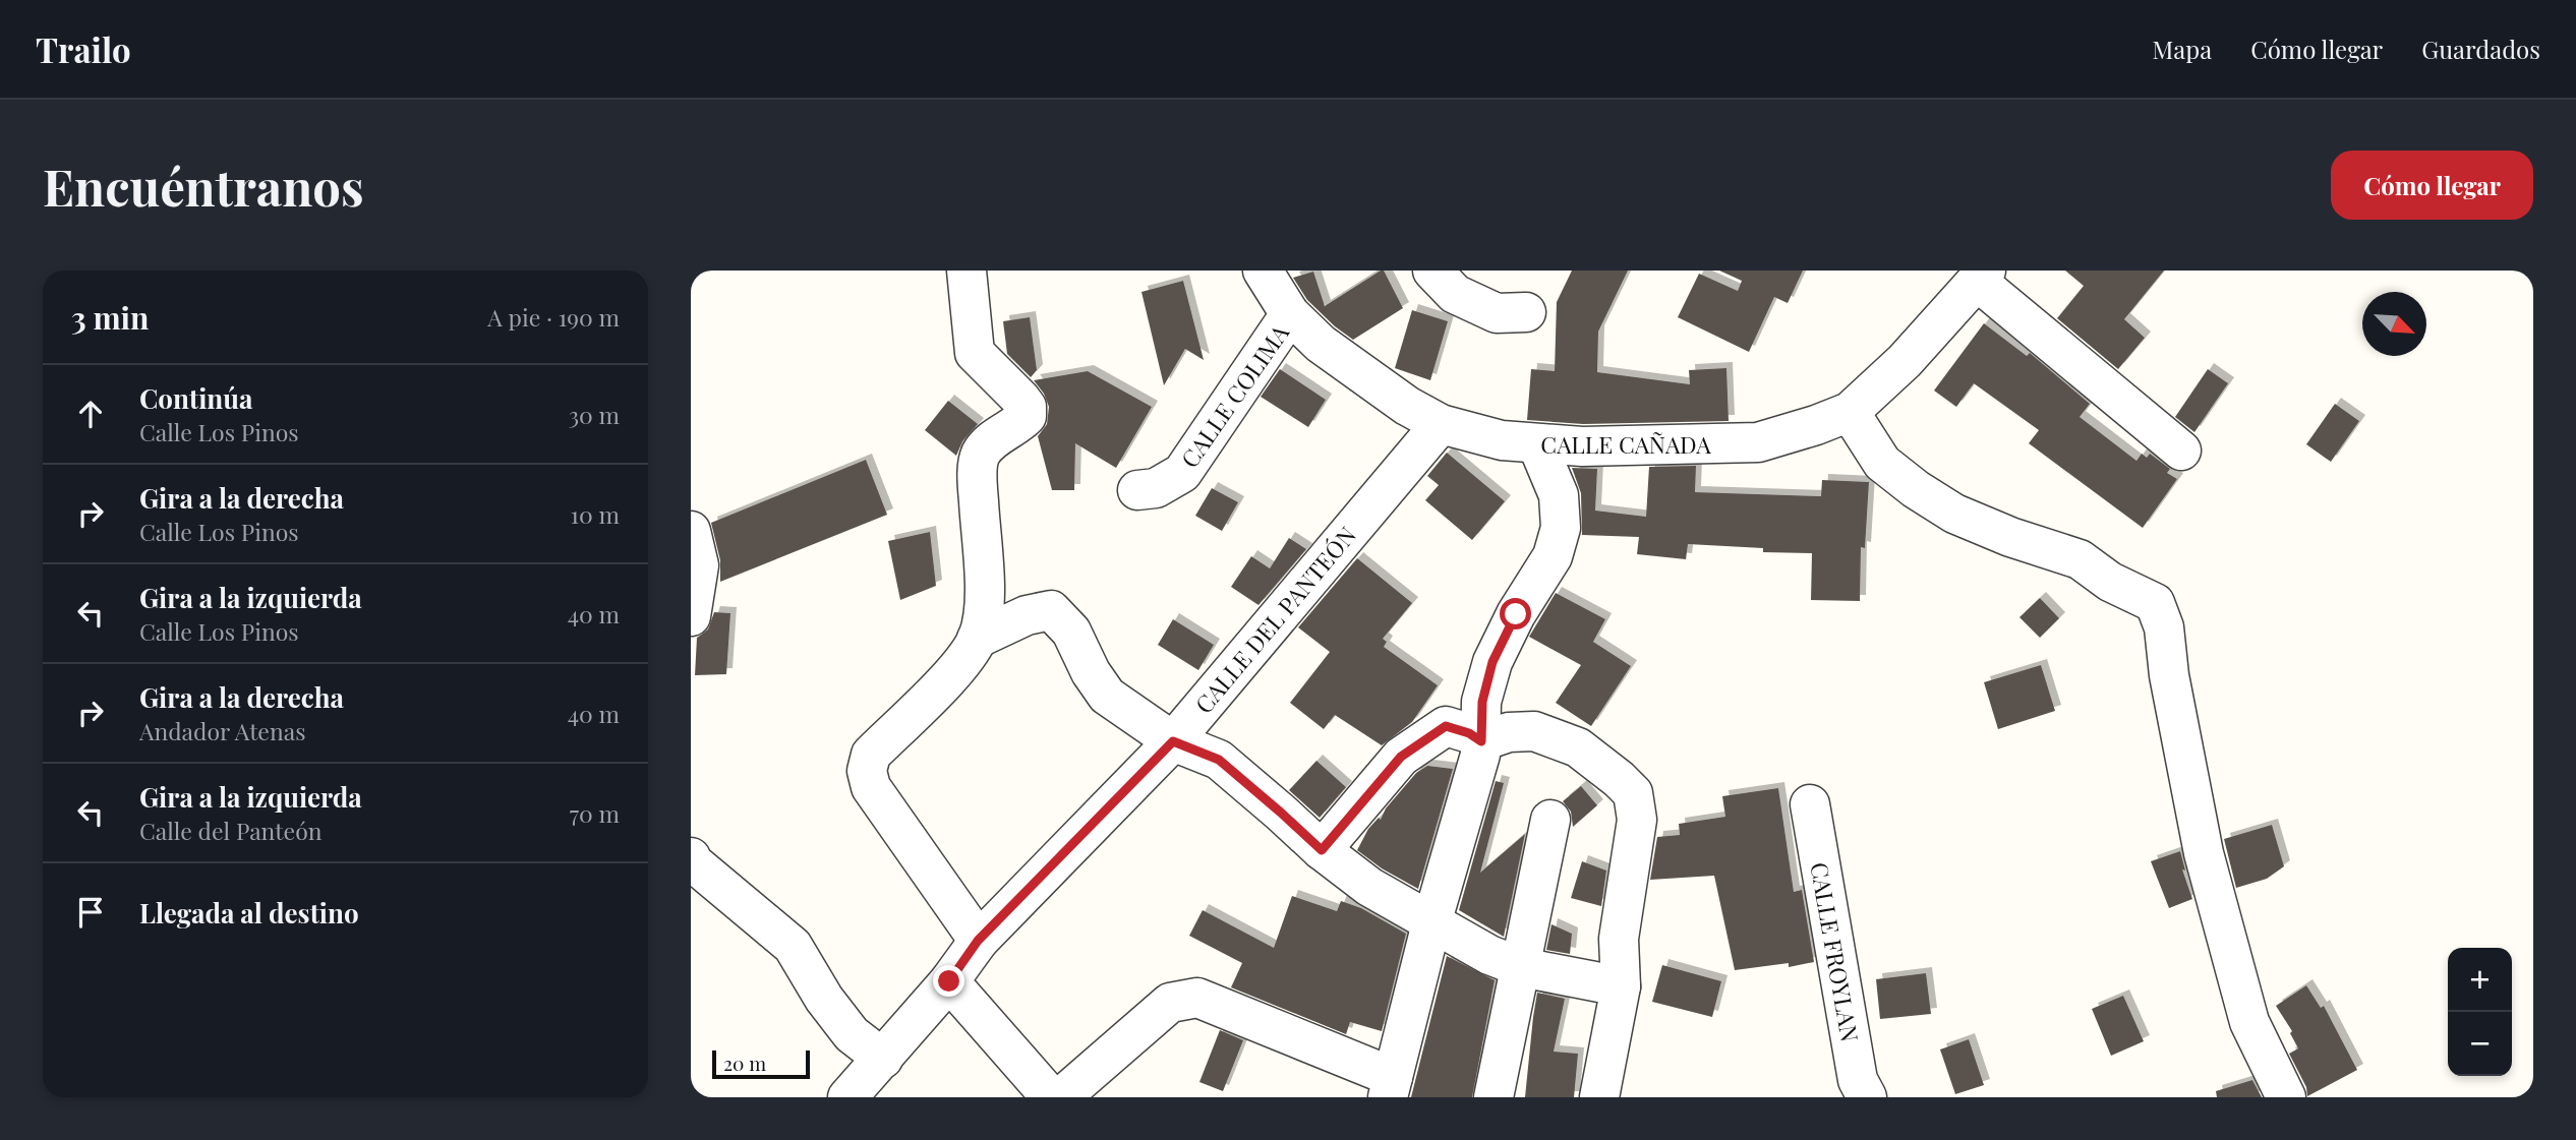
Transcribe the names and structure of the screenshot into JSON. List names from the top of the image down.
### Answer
{
  "streets": {
    "street": [
      "CALLE COLIMA",
      "CALLE CAÑADA",
      "CALLE DEL PANTEÓN",
      "CALLE FROYLAN"
    ]
  },
  "crossings": [
    ["CALLE COLIMA", "CALLE CAÑADA"],
    ["CALLE CAÑADA", "CALLE DEL PANTEÓN"]
  ],
  "scale_bar": "20 m",
  "north": "bottom right",
  "page": {
    "header": "Trailo",
    "nav": ["Mapa", "Cómo llegar", "Guardados"],
    "buttons": "Cómo llegar",
    "title": "Encuéntranos",
    "heading": ["3 min", "A pie · 190 m"],
    "list": [
      ["Continúa", "Calle Los Pinos", "30 m"],
      ["Gira a la derecha", "Calle Los Pinos", "10 m"],
      ["Gira a la izquierda", "Calle Los Pinos", "40 m"],
      ["Gira a la derecha", "Andador Atenas", "40 m"],
      ["Gira a la izquierda", "Calle del Panteón", "70 m"],
      "Llegada al destino"
    ],
    "map_buttons": ["+", "−"],
    "scale": "20 m"
  }
}
